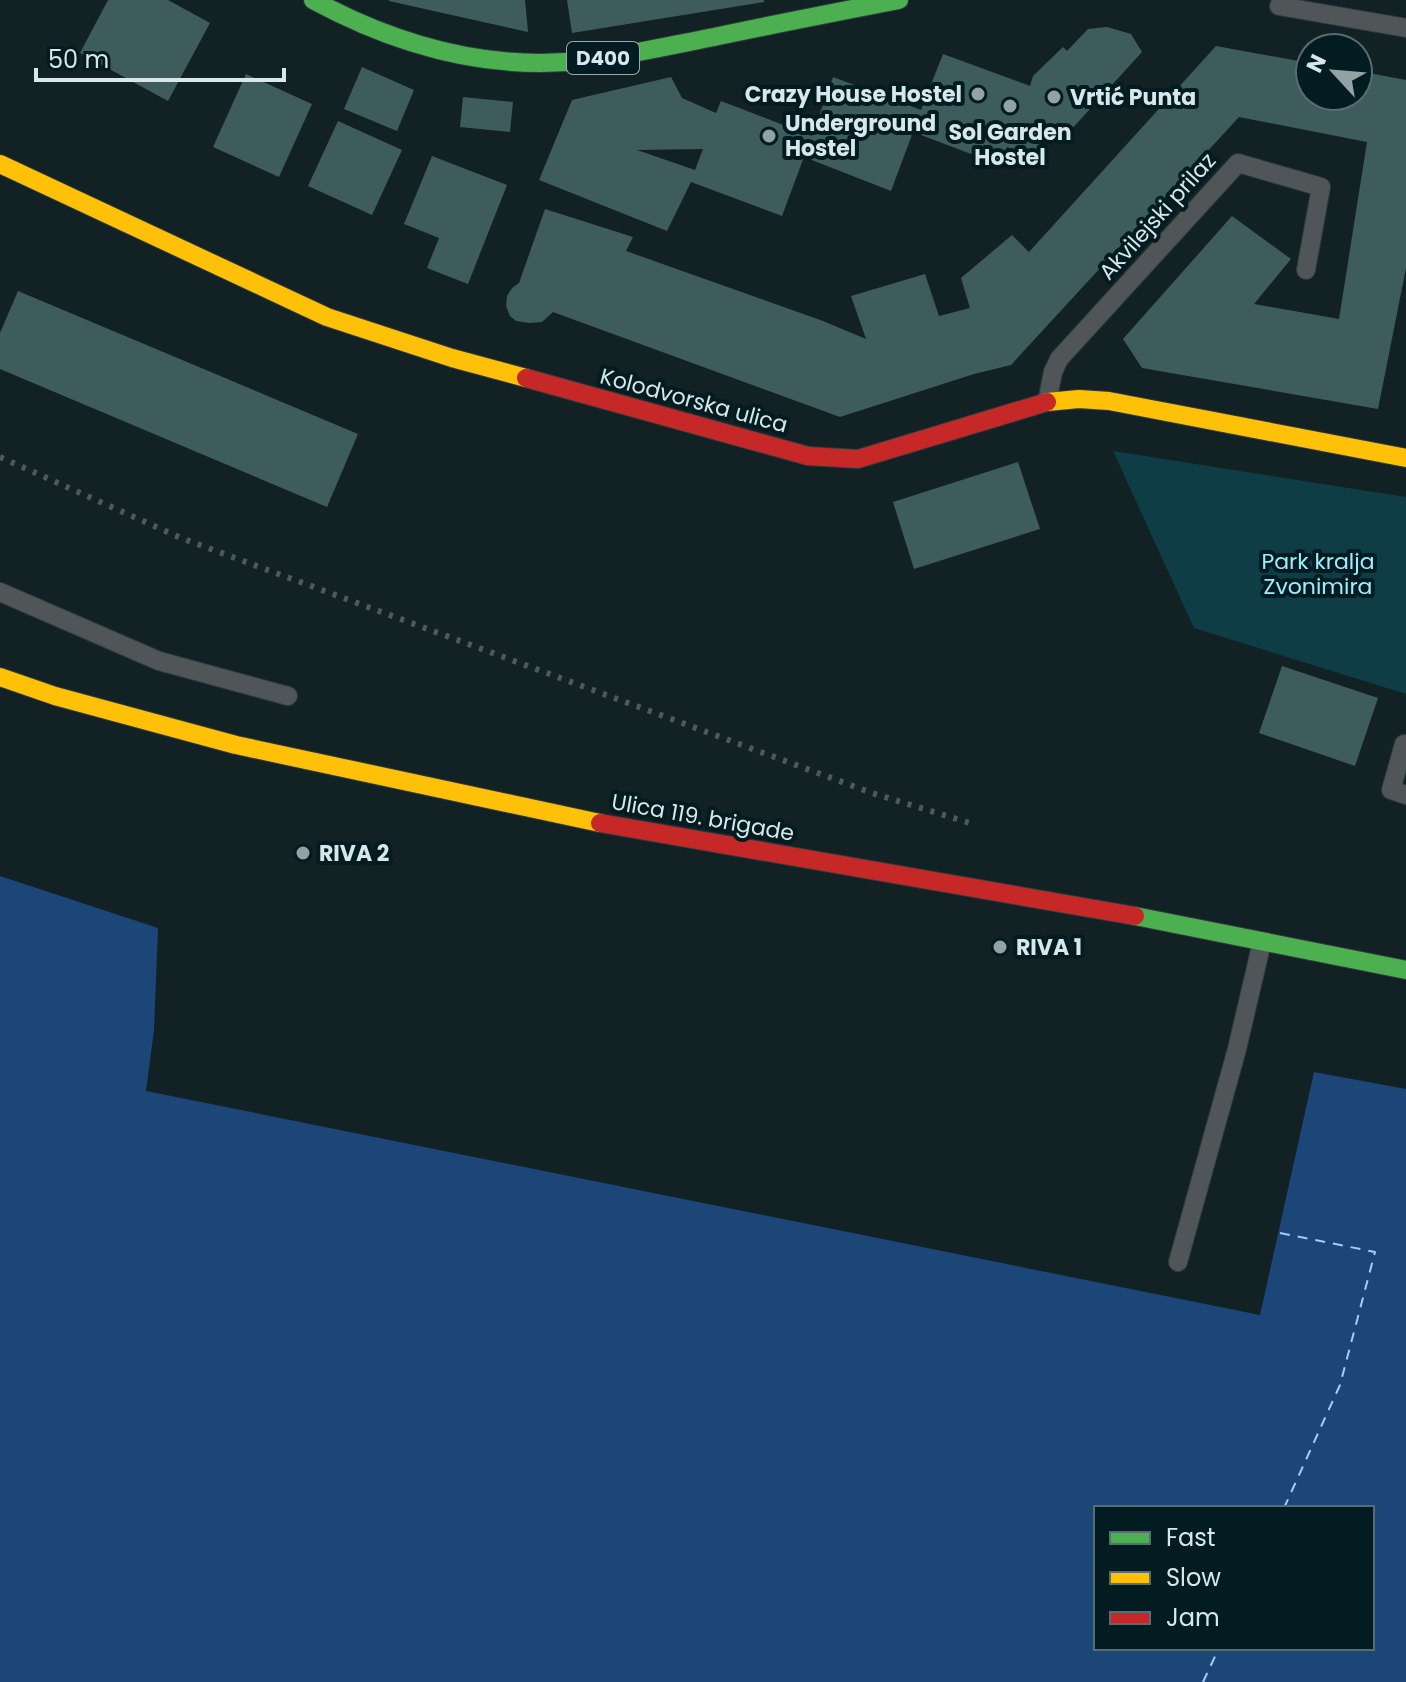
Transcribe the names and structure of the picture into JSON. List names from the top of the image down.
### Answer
{
  "streets": {
    "main road": ["D400", "Kolodvorska ulica", "Ulica 119. brigade"],
    "lane": ["Akvilejski prilaz"]
  },
  "crossings": [
    ["Akvilejski prilaz", "Kolodvorska ulica"]
  ],
  "parks": ["Park kralja Zvonimira"],
  "places": [
    "Crazy House Hostel",
    "Vrtić Punta",
    "Sol Garden Hostel",
    "Underground Hostel",
    "RIVA 2",
    "RIVA 1"
  ],
  "legend": ["Fast", "Slow", "Jam"],
  "scale_bar": "50 m",
  "north": "top left"
}
